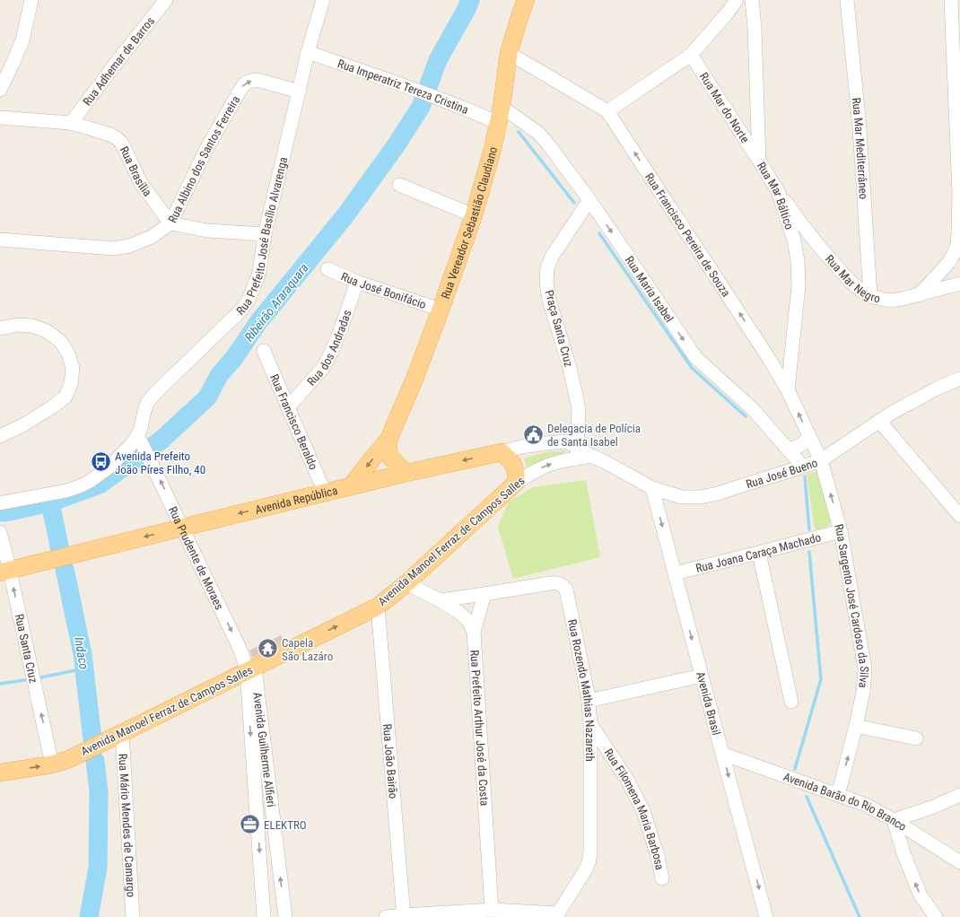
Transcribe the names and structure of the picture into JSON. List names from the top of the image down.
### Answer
{
  "streets": {
    "main road": ["Rua Vereador Sebastião Claudiano", "Avenida República", "Avenida Manoel Ferraz de Campos Salles"],
    "street": [
      "Rua Adhemar de Barros",
      "Rua Imperatriz Tereza Cristina",
      "Rua Mar do Norte",
      "Rua Mar Mediterrâneo",
      "Rua Albino dos Santos Ferreira",
      "Rua Brasília",
      "Rua Mar Báltico",
      "Rua Prefeito José Basílio Alvarenga",
      "Rua Francisco Pereira de Souza",
      "Rua Mar Negro",
      "Rua Maria Isabel",
      "Rua José Bonifácio",
      "Praça Santa Cruz",
      "Rua dos Andradas",
      "Rua Francisco Beraldo",
      "Rua José Bueno",
      "Rua Joana Caraça Machado",
      "Rua Prudente de Moraes",
      "Rua Sargento José Cardoso da Silva",
      "Rua Santa Cruz",
      "Rua Rozendo Mathias Nazareth",
      "Avenida Brasil",
      "Rua Prefeito Arthur José da Costa",
      "Avenida Guilherme Alfieri",
      "Rua João Bairão",
      "Avenida Barão do Rio Branco",
      "Rua Filomena Maria Barbosa",
      "Rua Mário Mendes de Camargo"
    ]
  },
  "crossings": [
    ["Rua Adhemar de Barros", "Rua Brasília"],
    ["Rua Imperatriz Tereza Cristina", "Rua Vereador Sebastião Claudiano"],
    ["Rua Imperatriz Tereza Cristina", "Rua Prefeito José Basílio Alvarenga"],
    ["Rua Imperatriz Tereza Cristina", "Rua Maria Isabel"],
    ["Rua Mar do Norte", "Rua Mar Báltico"],
    ["Rua Mar Mediterrâneo", "Rua Mar Negro"],
    ["Rua Albino dos Santos Ferreira", "Rua Brasília"],
    ["Rua Albino dos Santos Ferreira", "Rua Prefeito José Basílio Alvarenga"],
    ["Rua Mar Báltico", "Rua Francisco Pereira de Souza"],
    ["Rua Mar Báltico", "Rua Mar Negro"],
    ["Rua Vereador Sebastião Claudiano", "Rua Francisco Pereira de Souza"],
    ["Rua Vereador Sebastião Claudiano", "Rua Maria Isabel"],
    ["Rua Vereador Sebastião Claudiano", "Rua José Bonifácio"],
    ["Rua Prefeito José Basílio Alvarenga", "Rua Prudente de Moraes"],
    ["Rua Francisco Pereira de Souza", "Rua José Bueno"],
    ["Rua Francisco Pereira de Souza", "Rua Sargento José Cardoso da Silva"],
    ["Rua Maria Isabel", "Praça Santa Cruz"],
    ["Rua Maria Isabel", "Rua José Bueno"],
    ["Rua José Bonifácio", "Rua dos Andradas"],
    ["Praça Santa Cruz", "Avenida República"],
    ["Praça Santa Cruz", "Avenida Manoel Ferraz de Campos Salles"],
    ["Rua dos Andradas", "Rua Francisco Beraldo"],
    ["Rua Francisco Beraldo", "Avenida República"],
    ["Rua José Bueno", "Avenida República"],
    ["Rua José Bueno", "Rua Sargento José Cardoso da Silva"],
    ["Rua José Bueno", "Avenida Brasil"],
    ["Avenida República", "Avenida Manoel Ferraz de Campos Salles"],
    ["Avenida República", "Rua Prudente de Moraes"],
    ["Avenida República", "Rua Santa Cruz"],
    ["Avenida Manoel Ferraz de Campos Salles", "Rua Prudente de Moraes"],
    ["Avenida Manoel Ferraz de Campos Salles", "Rua Santa Cruz"],
    ["Avenida Manoel Ferraz de Campos Salles", "Rua Prefeito Arthur José da Costa"],
    ["Avenida Manoel Ferraz de Campos Salles", "Avenida Guilherme Alfieri"],
    ["Avenida Manoel Ferraz de Campos Salles", "Rua João Bairão"],
    ["Avenida Manoel Ferraz de Campos Salles", "Rua Mário Mendes de Camargo"],
    ["Rua Joana Caraça Machado", "Rua Sargento José Cardoso da Silva"],
    ["Rua Joana Caraça Machado", "Avenida Brasil"],
    ["Rua Prudente de Moraes", "Avenida Guilherme Alfieri"],
    ["Rua Sargento José Cardoso da Silva", "Avenida Barão do Rio Branco"],
    ["Rua Rozendo Mathias Nazareth", "Rua Prefeito Arthur José da Costa"],
    ["Rua Rozendo Mathias Nazareth", "Rua Filomena Maria Barbosa"],
    ["Avenida Brasil", "Avenida Barão do Rio Branco"]
  ],
  "one_way": [
    "Rua Albino dos Santos Ferreira",
    "Rua Francisco Pereira de Souza",
    "Rua Maria Isabel",
    "Avenida Manoel Ferraz de Campos Salles",
    "Rua Sargento José Cardoso da Silva",
    "Rua Santa Cruz",
    "Avenida Brasil"
  ],
  "water": ["Ribeirão Araraquara", "Indaco"],
  "places": {
    "public building": ["Delegacia de Polícia de Santa Isabel"],
    "bus stop": ["Avenida Prefeito João Píres Filho, 40"],
    "temple": ["Capela São Lazáro"],
    "office": ["ELEKTRO"]
  }
}
